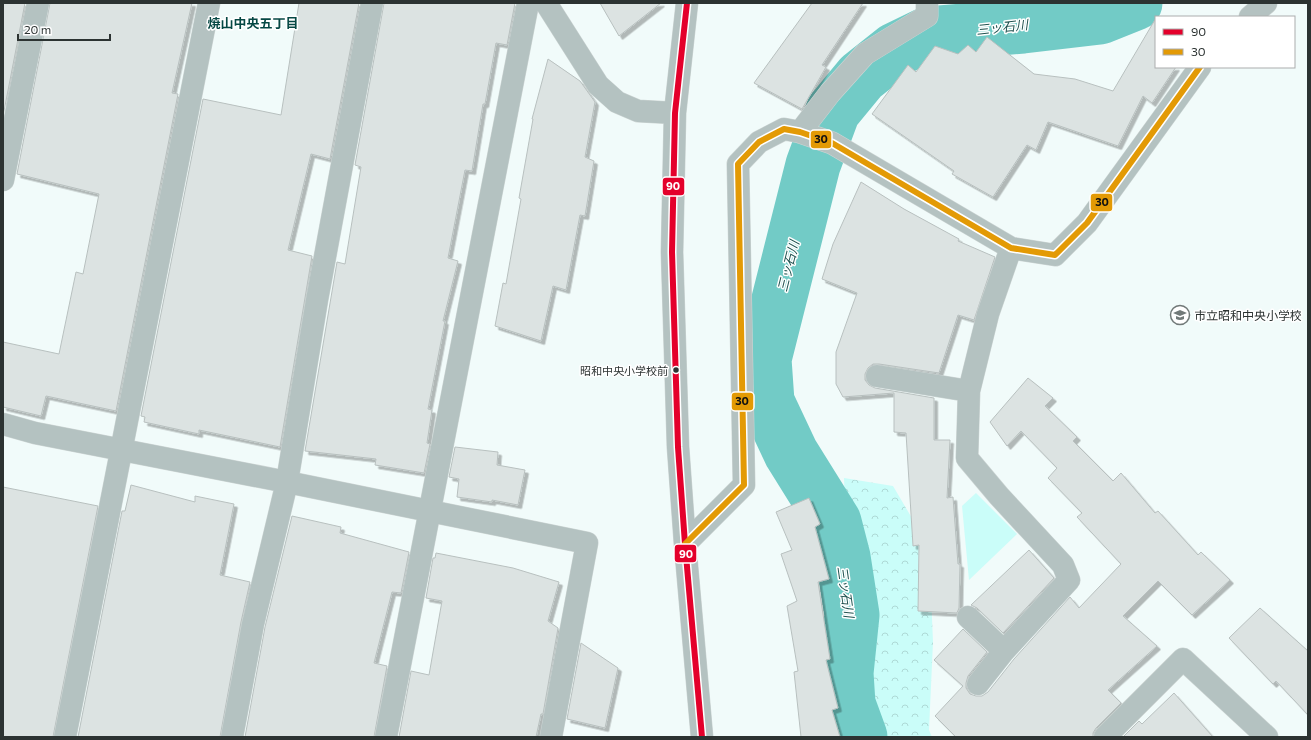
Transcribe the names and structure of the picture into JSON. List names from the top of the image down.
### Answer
{
  "districts": ["焼山中央五丁目"],
  "water": ["三ッ石川"],
  "places": {
    "school or university": ["市立昭和中央小学校"],
    "other": ["昭和中央小学校前"]
  },
  "lines": ["transit line 90", "transit line 30"],
  "legend": ["90", "30"],
  "scale_bar": "20 m"
}
